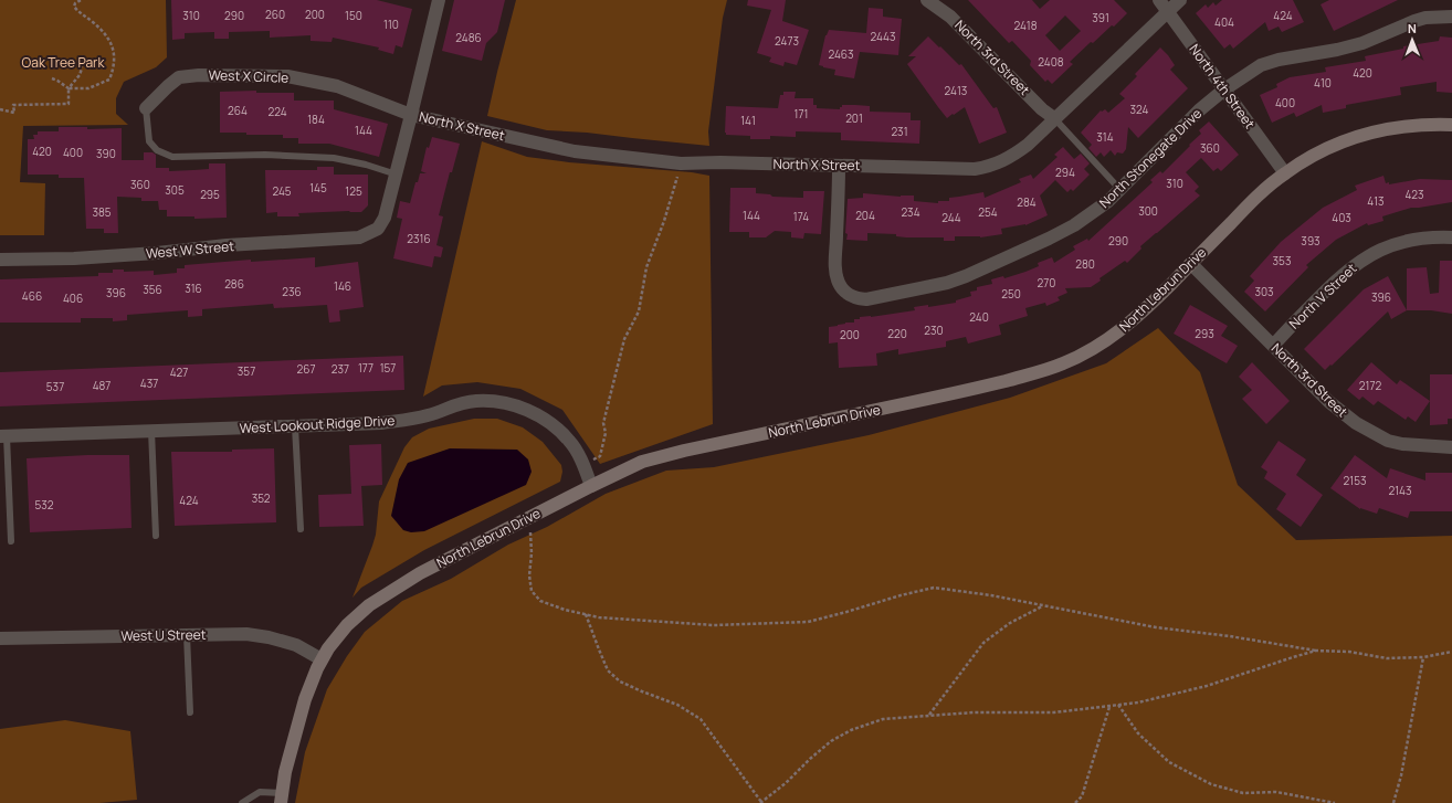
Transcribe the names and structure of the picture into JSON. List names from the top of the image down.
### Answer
{
  "streets": {
    "street": [
      "North 3rd Street",
      "West X Circle",
      "North 4th Street",
      "North X Street",
      "North Stonegate Drive",
      "West W Street",
      "North Lebrun Drive",
      "North V Street",
      "West Lookout Ridge Drive",
      "West U Street"
    ]
  },
  "crossings": [
    ["North 3rd Street", "North X Street"],
    ["North 3rd Street", "North Lebrun Drive"],
    ["North 3rd Street", "North V Street"],
    ["West X Circle", "North X Street"],
    ["North 4th Street", "North X Street"],
    ["North 4th Street", "North Stonegate Drive"],
    ["North 4th Street", "North Lebrun Drive"],
    ["North X Street", "North Stonegate Drive"],
    ["North Lebrun Drive", "West Lookout Ridge Drive"],
    ["North Lebrun Drive", "West U Street"]
  ],
  "parks": ["Oak Tree Park"],
  "house_numbers": [
    "260",
    "200",
    "310",
    "290",
    "150",
    "424",
    "391",
    "404",
    "110",
    "2418",
    "2443",
    "2486",
    "2473",
    "2463",
    "2408",
    "420",
    "410",
    "2413",
    "400",
    "324",
    "264",
    "224",
    "171",
    "201",
    "184",
    "141",
    "144",
    "231",
    "314",
    "360",
    "420",
    "400",
    "390",
    "294",
    "310",
    "360",
    "145",
    "305",
    "245",
    "125",
    "295",
    "423",
    "413",
    "284",
    "300",
    "385",
    "234",
    "254",
    "144",
    "204",
    "174",
    "244",
    "403",
    "2316",
    "290",
    "393",
    "353",
    "280",
    "270",
    "286",
    "146",
    "316",
    "356",
    "236",
    "303",
    "396",
    "250",
    "466",
    "396",
    "406",
    "240",
    "230",
    "220",
    "293",
    "200",
    "177",
    "157",
    "267",
    "237",
    "357",
    "427",
    "437",
    "487",
    "2172",
    "537",
    "2153",
    "2143",
    "352",
    "424",
    "532"
  ],
  "north": "top"
}
